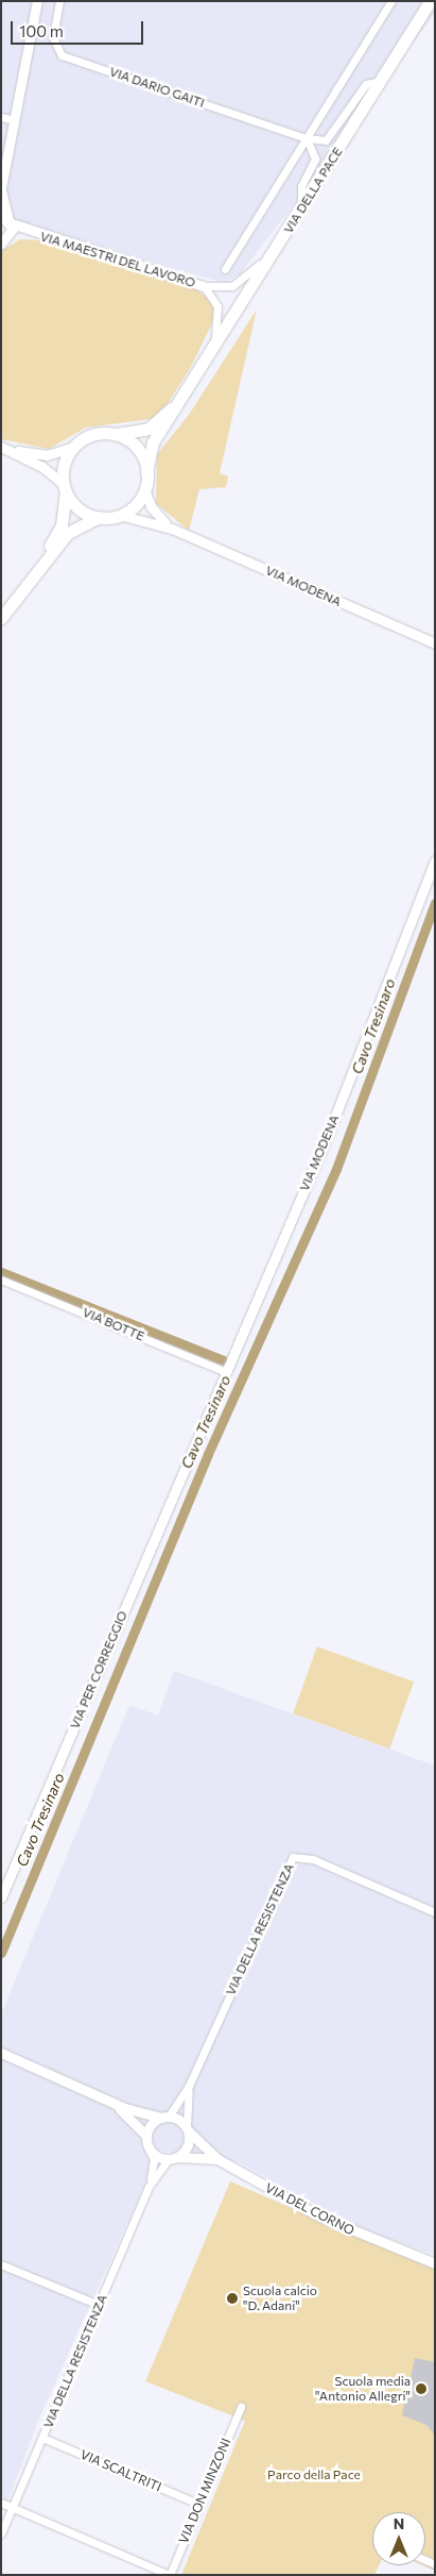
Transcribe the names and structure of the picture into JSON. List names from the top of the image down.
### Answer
{
  "streets": {
    "main road": ["VIA DELLA PACE"],
    "street": [
      "VIA DARIO GAITI",
      "VIA MAESTRI DEL LAVORO",
      "VIA MODENA",
      "VIA BOTTE",
      "VIA PER CORREGGIO",
      "VIA DELLA RESISTENZA",
      "VIA DEL CORNO",
      "VIA SCALTRITI",
      "VIA DON MINZONI"
    ]
  },
  "crossings": [
    ["VIA DARIO GAITI", "VIA DELLA PACE"],
    ["VIA MODENA", "VIA BOTTE"],
    ["VIA MODENA", "VIA PER CORREGGIO"],
    ["VIA DELLA RESISTENZA", "VIA DEL CORNO"],
    ["VIA DELLA RESISTENZA", "VIA SCALTRITI"],
    ["VIA SCALTRITI", "VIA DON MINZONI"]
  ],
  "water": ["Cavo Tresinaro"],
  "parks": ["Parco della Pace"],
  "places": ["Scuola calcio \"D. Adani\"", "Scuola media \"Antonio Allegri\""],
  "scale_bar": "100 m",
  "north": "top"
}
